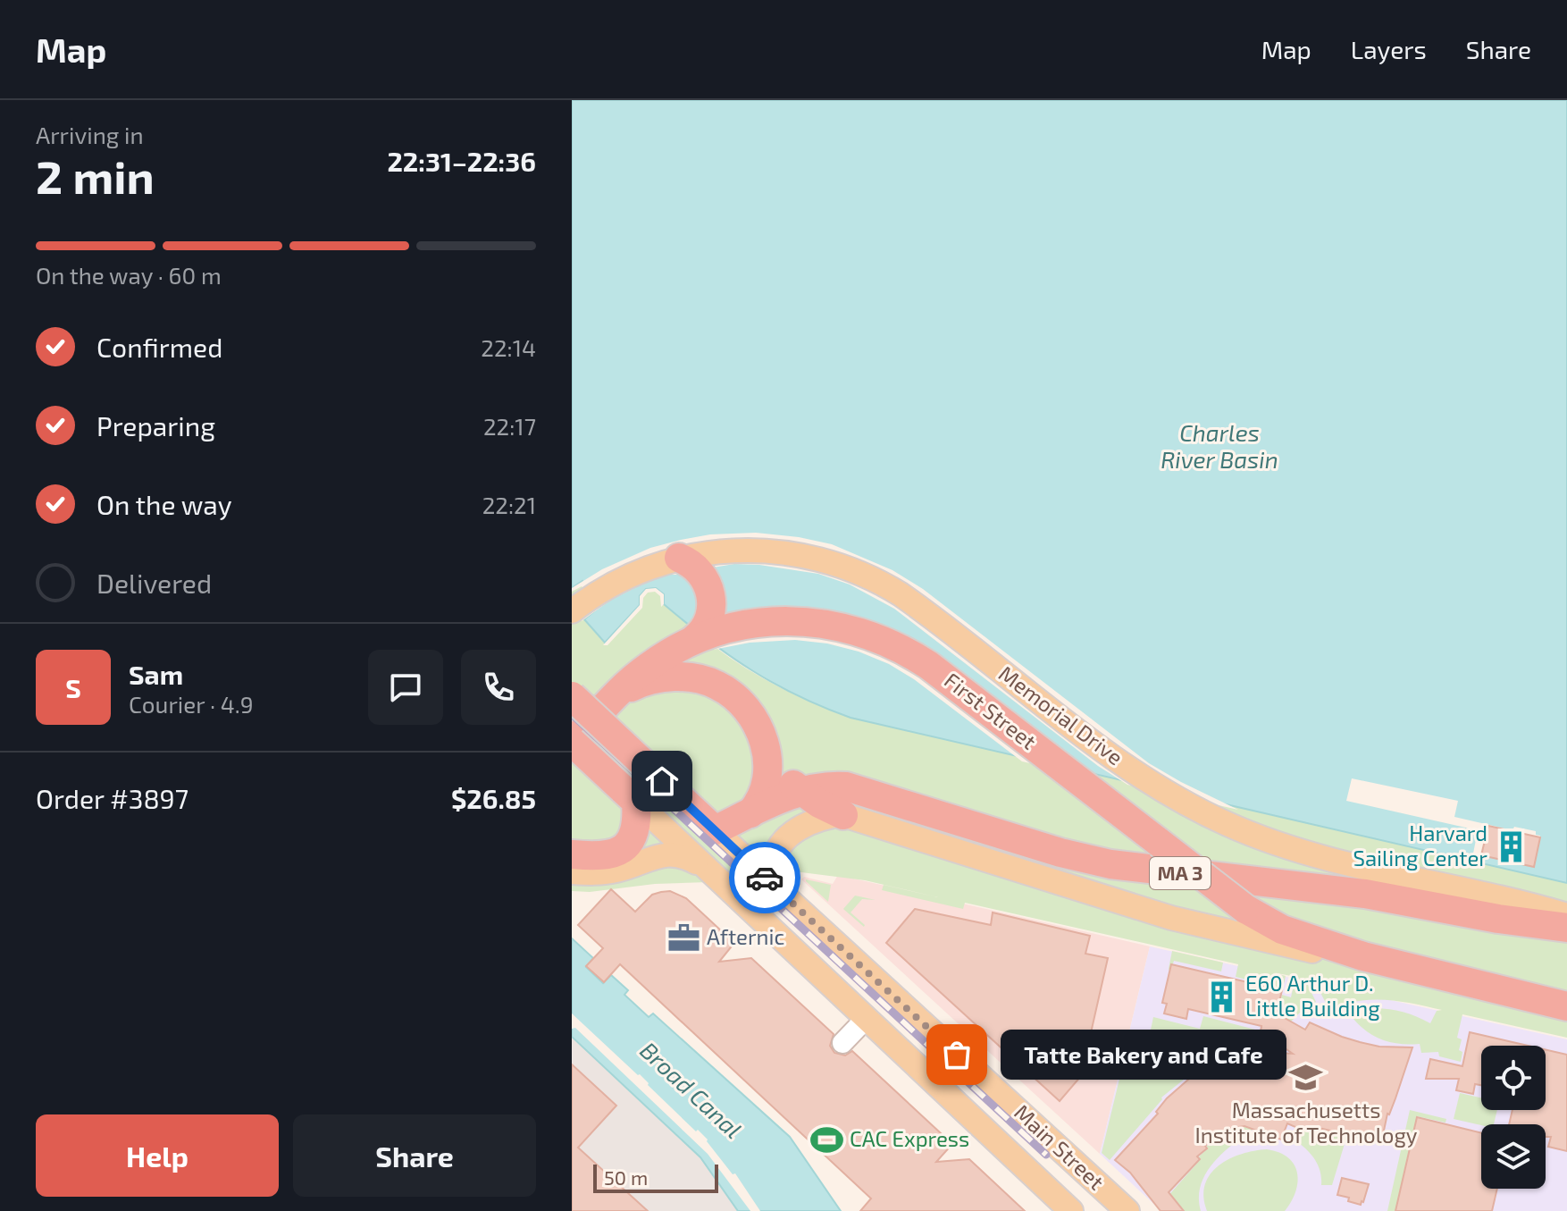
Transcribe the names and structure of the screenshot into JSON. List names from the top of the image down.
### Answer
{
  "streets": {
    "highway": ["First Street", "MA 3", "Main Street"],
    "main road": ["Memorial Drive"]
  },
  "crossings": [
    ["First Street", "MA 3"],
    ["MA 3", "Main Street"]
  ],
  "water": ["Charles River Basin", "Broad Canal"],
  "places": {
    "building": ["Harvard Sailing Center", "E60 Arthur D. Little Building"],
    "office": ["Afternic"],
    "other": ["Tatte Bakery and Cafe"],
    "school or university": ["Massachusetts Institute of Technology"],
    "sports": ["CAC Express"]
  },
  "scale_bar": "50 m",
  "page": {
    "header": "Map",
    "nav": ["Map", "Layers", "Share"],
    "heading": ["2 min", "Arriving in", "22:31–22:36"],
    "panel": [
      "Sam",
      "Courier · 4.9",
      "Order #3897",
      "$26.85"
    ],
    "bar": "On the way · 60 m",
    "list": [
      ["Confirmed", "22:14"],
      ["Preparing", "22:17"],
      ["On the way", "22:21"],
      "Delivered"
    ],
    "round": "S",
    "bubble": "Tatte Bakery and Cafe",
    "buttons": ["Help", "Share"],
    "scale": "50 m"
  }
}
